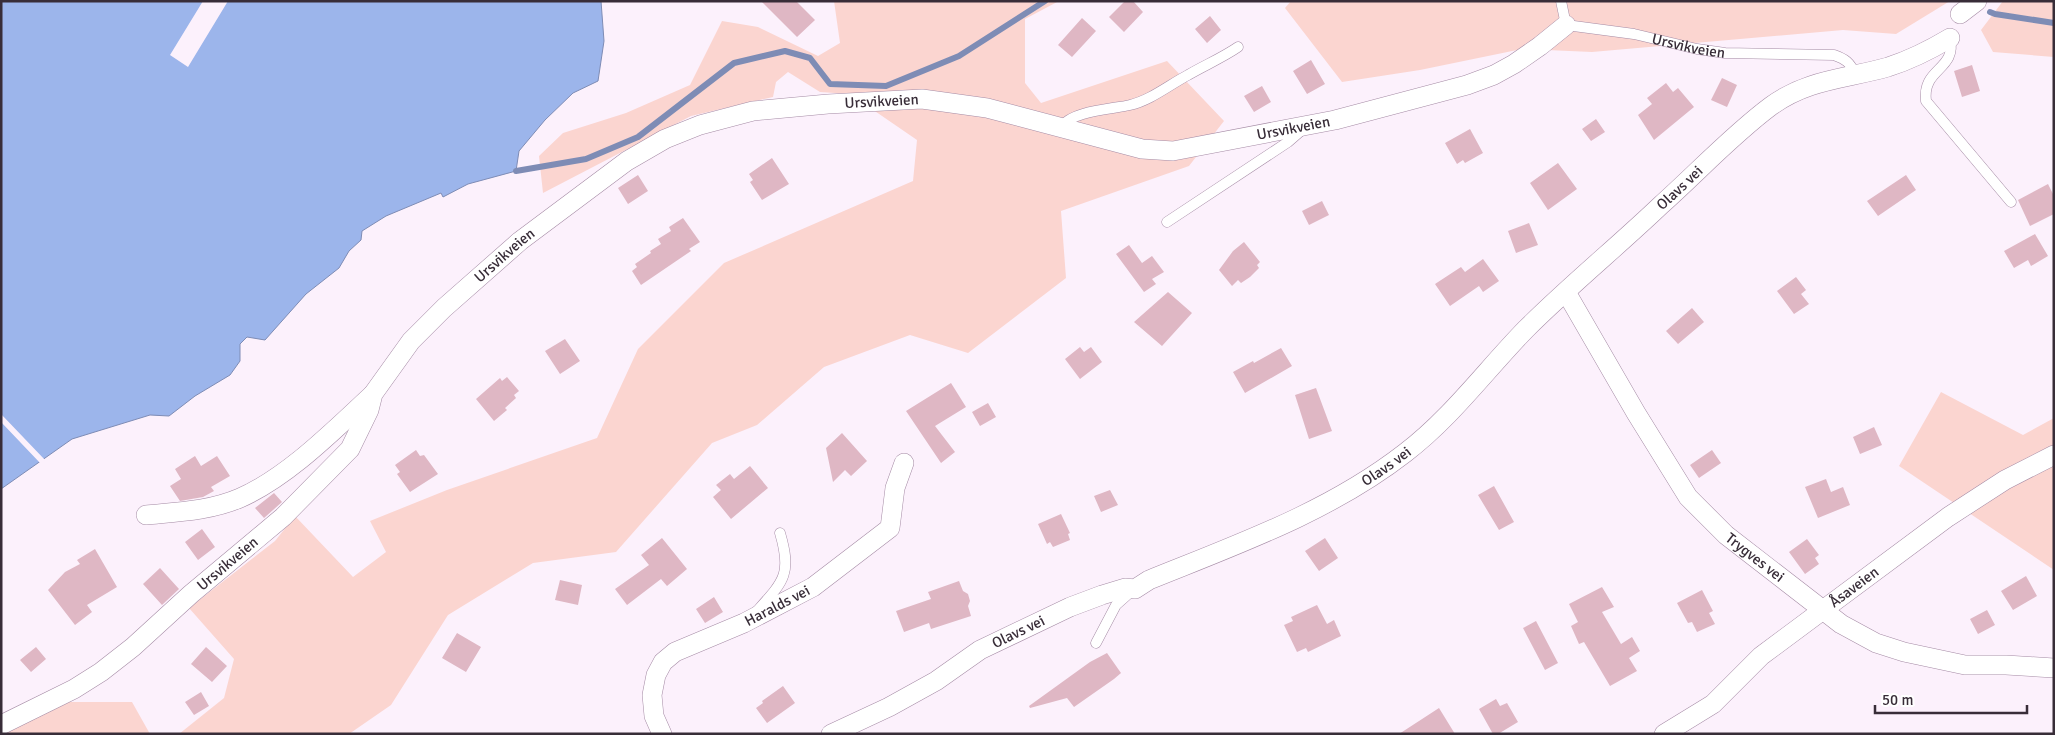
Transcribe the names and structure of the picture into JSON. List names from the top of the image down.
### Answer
{
  "streets": {
    "street": [
      "Ursvikveien",
      "Olavs vei",
      "Trygves vei",
      "Åsaveien",
      "Haralds vei"
    ]
  },
  "crossings": [
    ["Ursvikveien", "Olavs vei"],
    ["Olavs vei", "Trygves vei"],
    ["Trygves vei", "Åsaveien"]
  ],
  "scale_bar": "50 m"
}
